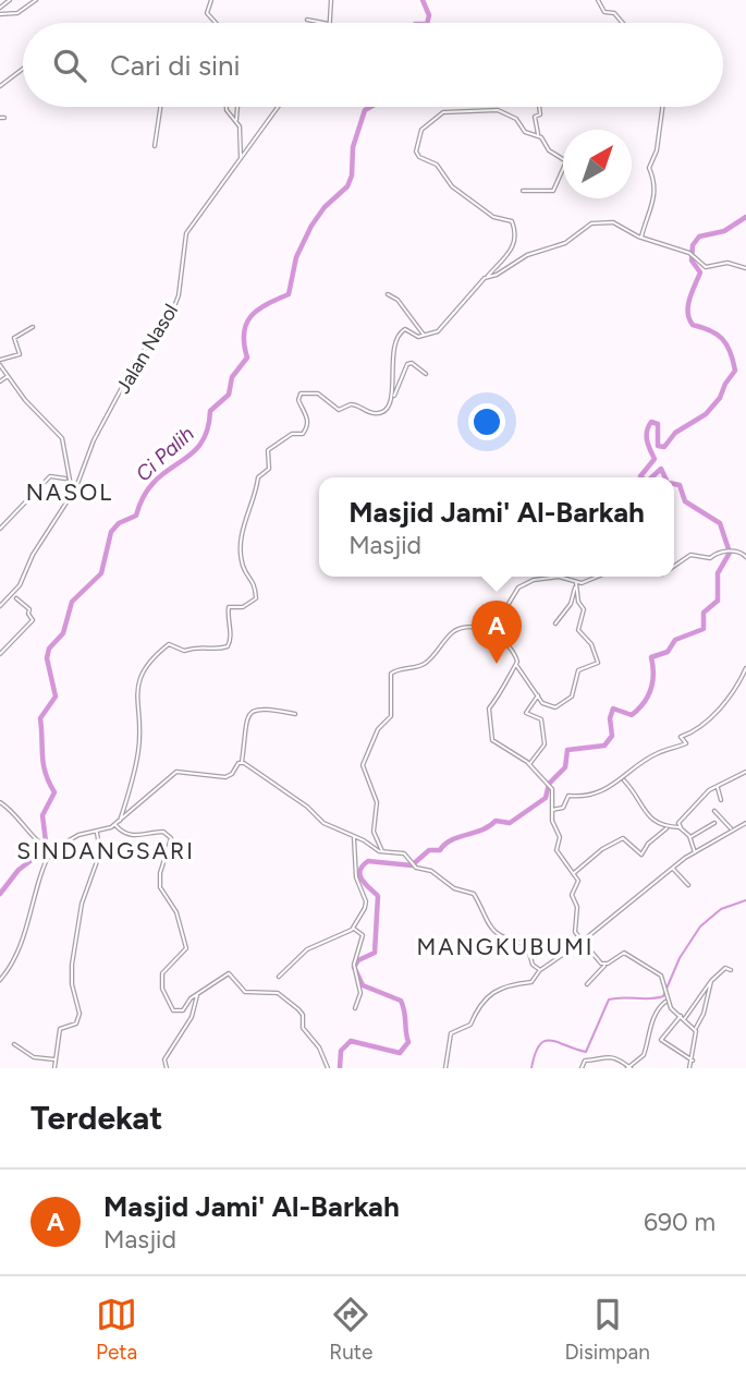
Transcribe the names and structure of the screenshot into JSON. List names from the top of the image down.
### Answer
{
  "streets": {
    "street": ["Jalan Nasol"]
  },
  "districts": ["NASOL", "SINDANGSARI", "MANGKUBUMI"],
  "water": ["Ci Palih"],
  "north": "top right",
  "page": {
    "search": "Cari di sini",
    "popup": ["Masjid Jami' Al-Barkah", "Masjid"],
    "pins": "A",
    "heading": "Terdekat",
    "list": [
      {
        "mark": "A",
        "name": "Masjid Jami' Al-Barkah",
        "note": "Masjid",
        "value": "690 m"
      }
    ],
    "nav": ["Peta", "Rute", "Disimpan"]
  }
}
